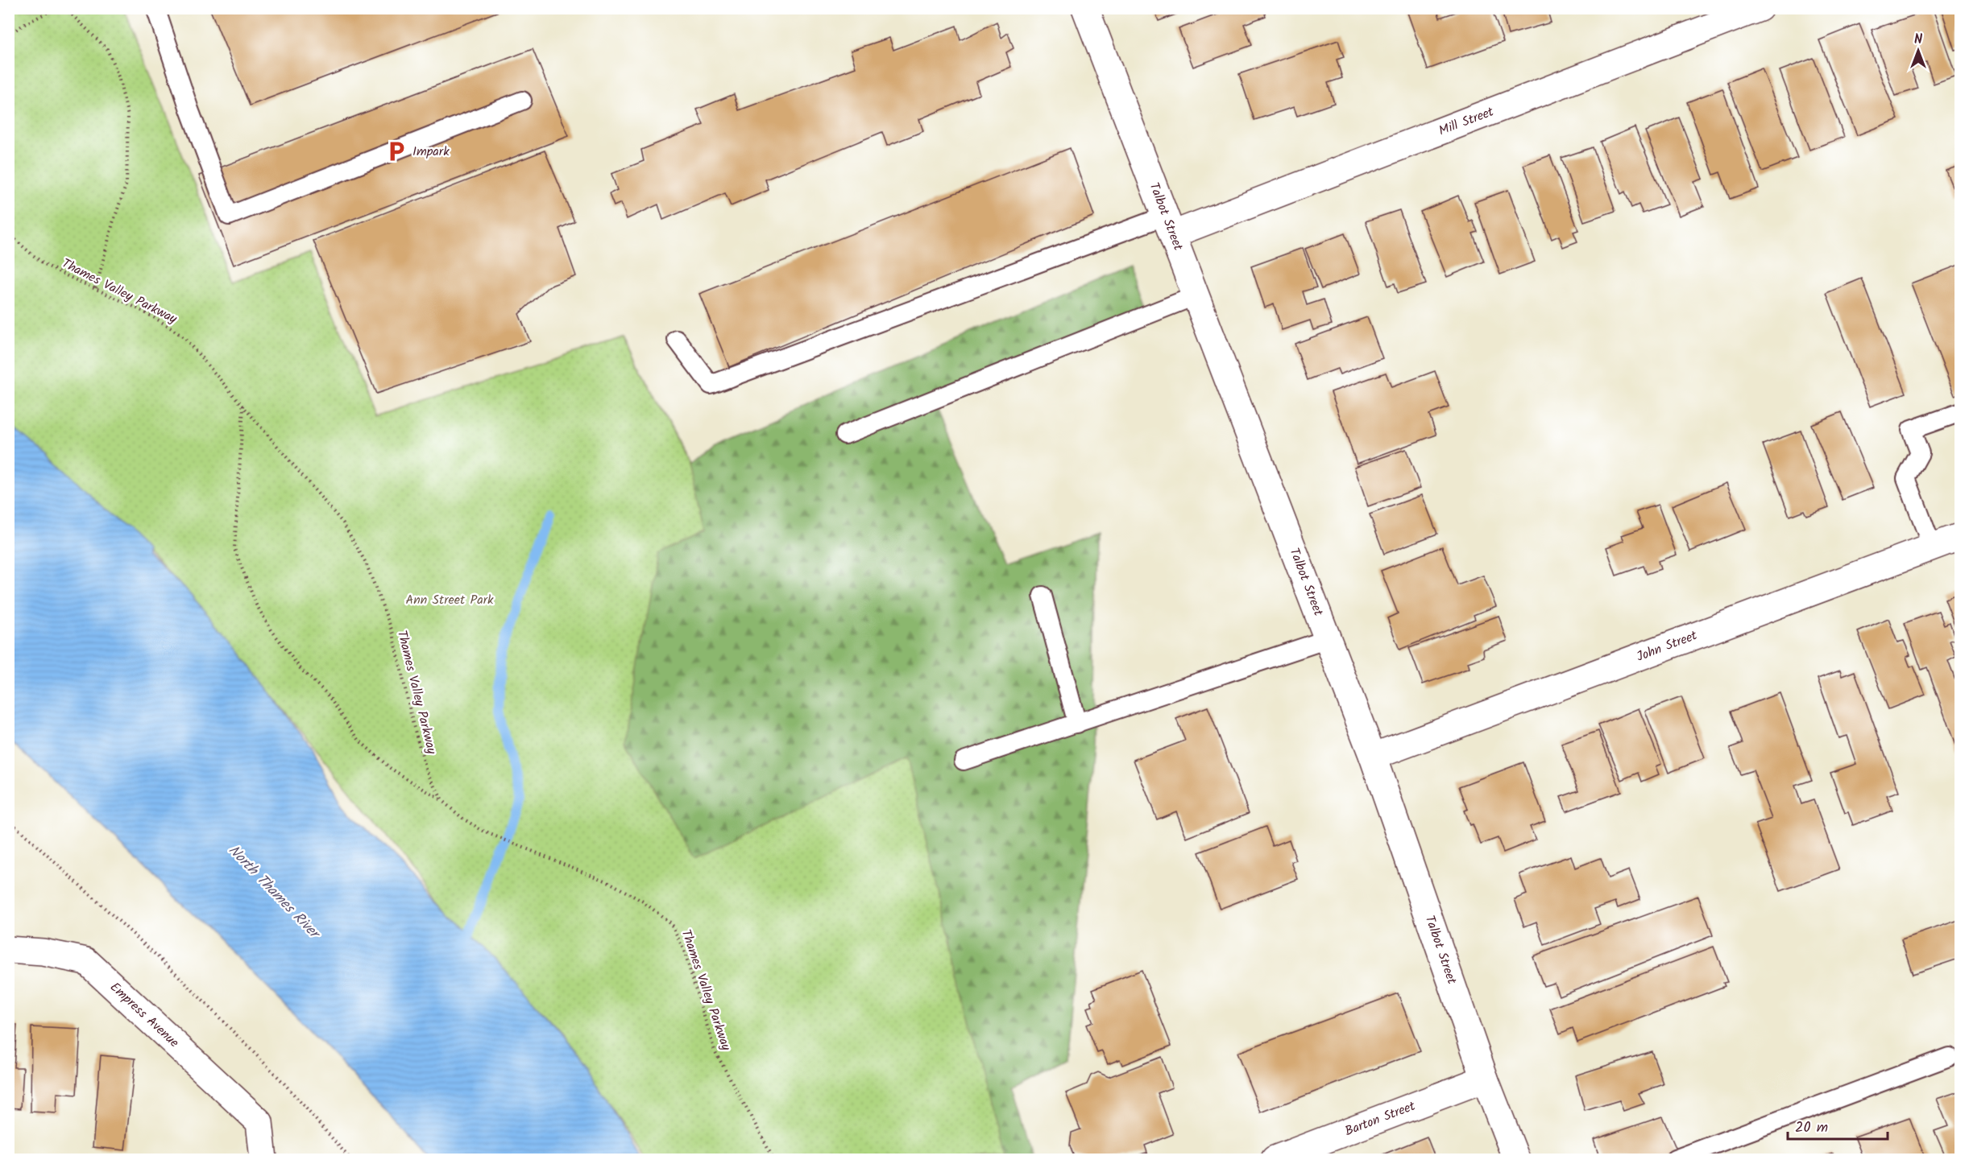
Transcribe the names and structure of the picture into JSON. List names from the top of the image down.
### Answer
{
  "streets": {
    "street": [
      "Mill Street",
      "Talbot Street",
      "John Street",
      "Empress Avenue",
      "Barton Street"
    ],
    "path": ["Thames Valley Parkway"]
  },
  "crossings": [
    ["Mill Street", "Talbot Street"],
    ["Talbot Street", "John Street"],
    ["Talbot Street", "Barton Street"]
  ],
  "water": ["North Thames River"],
  "parks": ["Ann Street Park"],
  "places": {
    "parking": ["Impark"]
  },
  "scale_bar": "20 m",
  "north": "top"
}
